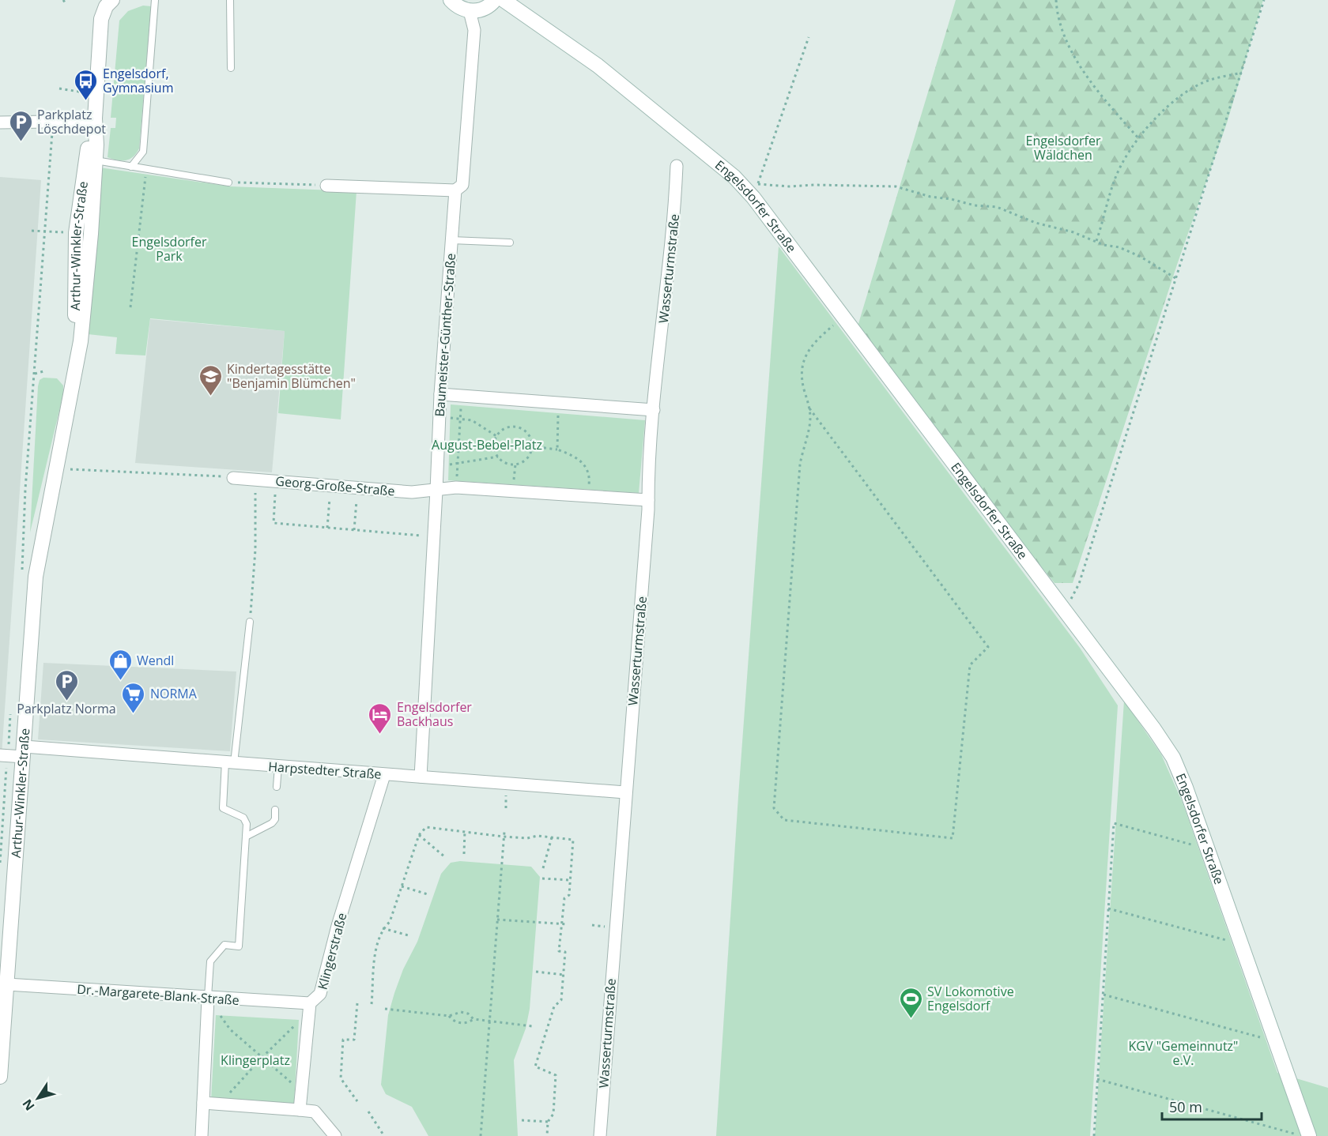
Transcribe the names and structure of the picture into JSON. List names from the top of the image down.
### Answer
{
  "streets": {
    "main road": ["Engelsdorfer Straße", "Arthur-Winkler-Straße"],
    "street": [
      "Wasserturmstraße",
      "Baumeister-Günther-Straße",
      "Georg-Große-Straße",
      "Harpstedter Straße",
      "Klingerstraße",
      "Dr.-Margarete-Blank-Straße"
    ]
  },
  "crossings": [
    ["Arthur-Winkler-Straße", "Harpstedter Straße"],
    ["Arthur-Winkler-Straße", "Dr.-Margarete-Blank-Straße"],
    ["Wasserturmstraße", "Harpstedter Straße"],
    ["Baumeister-Günther-Straße", "Georg-Große-Straße"],
    ["Baumeister-Günther-Straße", "Harpstedter Straße"],
    ["Harpstedter Straße", "Klingerstraße"],
    ["Klingerstraße", "Dr.-Margarete-Blank-Straße"]
  ],
  "parks": [
    "Engelsdorfer Wäldchen",
    "Engelsdorfer Park",
    "August-Bebel-Platz",
    "KGV \"Gemeinnutz\" e.V.",
    "Klingerplatz"
  ],
  "places": {
    "bus stop": ["Engelsdorf, Gymnasium"],
    "parking": ["Parkplatz Löschdepot", "Parkplatz Norma"],
    "school or university": ["Kindertagesstätte \"Benjamin Blümchen\""],
    "shop": ["Wendl"],
    "supermarket": ["NORMA"],
    "hotel": ["Engelsdorfer Backhaus"],
    "sports": ["SV Lokomotive Engelsdorf"]
  },
  "scale_bar": "50 m",
  "north": "bottom left"
}
